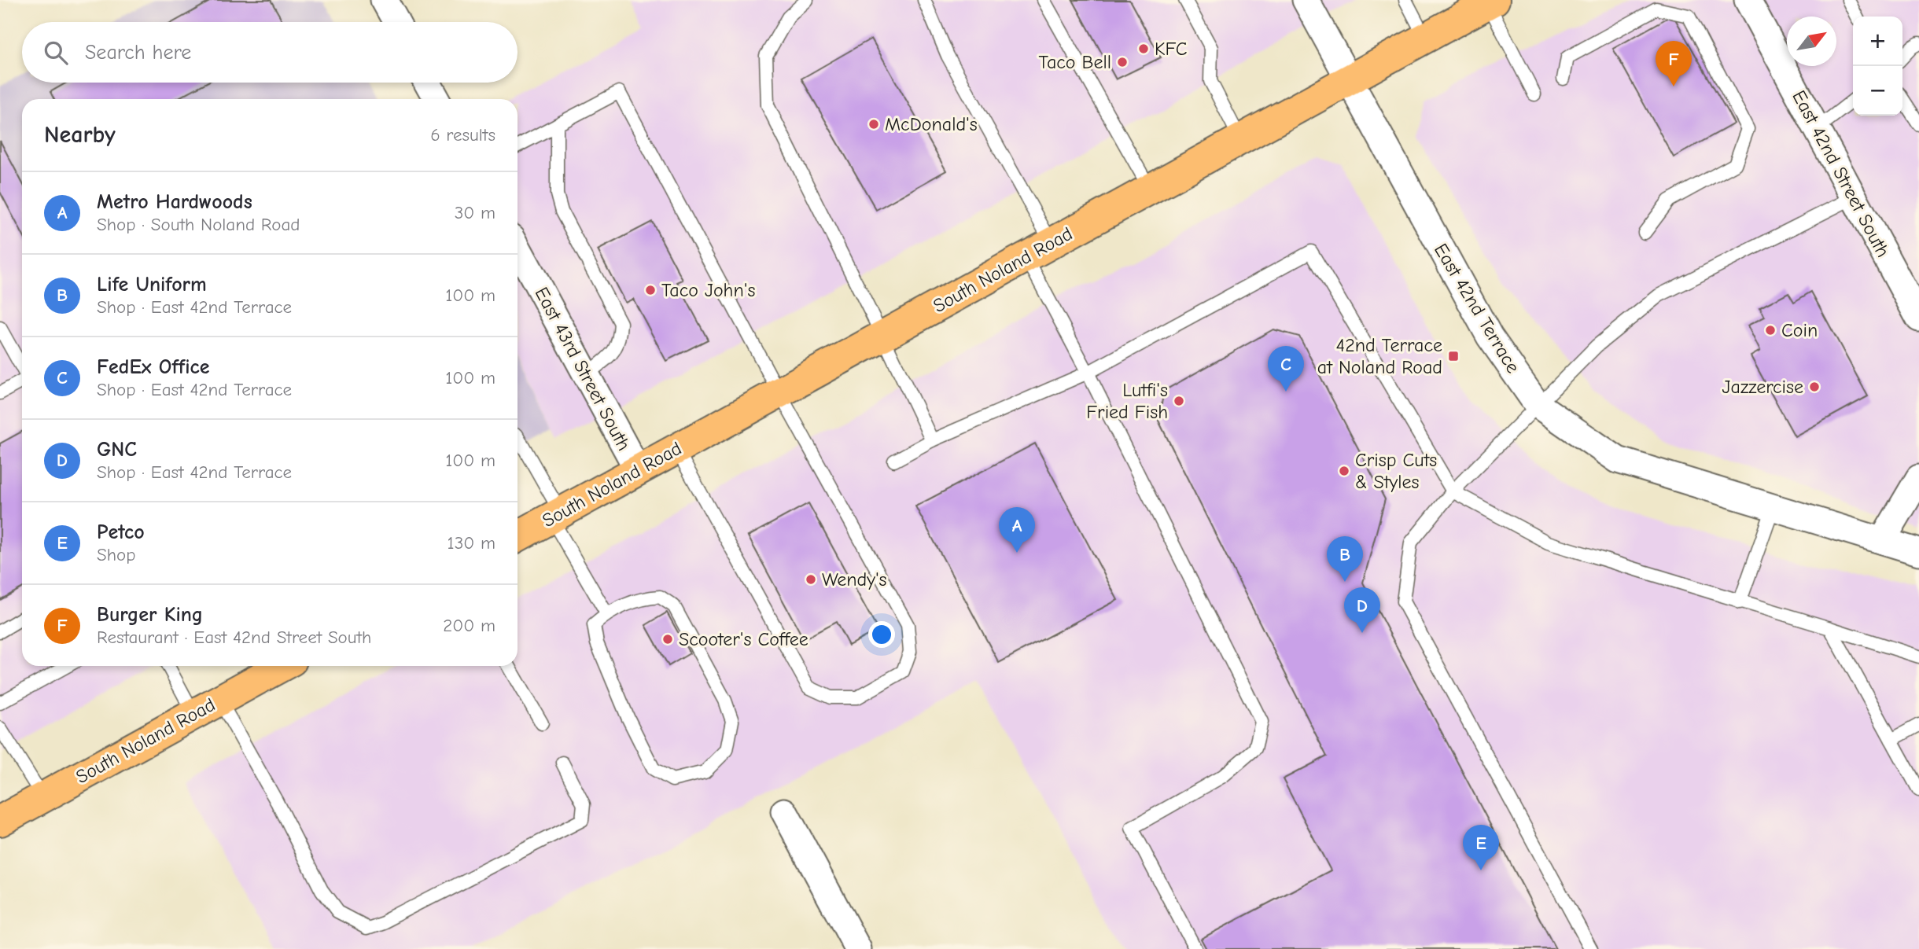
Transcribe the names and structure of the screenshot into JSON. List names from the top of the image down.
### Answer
{
  "streets": {
    "main road": ["South Noland Road"],
    "street": ["East 42nd Street South", "East 42nd Terrace", "East 43rd Street South"]
  },
  "crossings": [
    ["South Noland Road", "East 42nd Terrace"],
    ["South Noland Road", "East 43rd Street South"]
  ],
  "places": {
    "other": [
      "KFC",
      "Taco Bell",
      "McDonald's",
      "Taco John's",
      "Coin",
      "Jazzercise",
      "Lutfi's Fried Fish",
      "Crisp Cuts & Styles",
      "Wendy's",
      "Scooter's Coffee"
    ],
    "transit": ["42nd Terrace at Noland Road"]
  },
  "north": "top right",
  "page": {
    "map_buttons": ["+", "−"],
    "search": "Search here",
    "pins": [
      "F",
      "C",
      "A",
      "B",
      "D",
      "E"
    ],
    "heading": ["Nearby", "6 results"],
    "list": [
      {
        "mark": "A",
        "name": "Metro Hardwoods",
        "note": "Shop · South Noland Road",
        "value": "30 m"
      },
      {
        "mark": "B",
        "name": "Life Uniform",
        "note": "Shop · East 42nd Terrace",
        "value": "100 m"
      },
      {
        "mark": "C",
        "name": "FedEx Office",
        "note": "Shop · East 42nd Terrace",
        "value": "100 m"
      },
      {
        "mark": "D",
        "name": "GNC",
        "note": "Shop · East 42nd Terrace",
        "value": "100 m"
      },
      {
        "mark": "E",
        "name": "Petco",
        "note": "Shop",
        "value": "130 m"
      },
      {
        "mark": "F",
        "name": "Burger King",
        "note": "Restaurant · East 42nd Street South",
        "value": "200 m"
      }
    ]
  }
}
